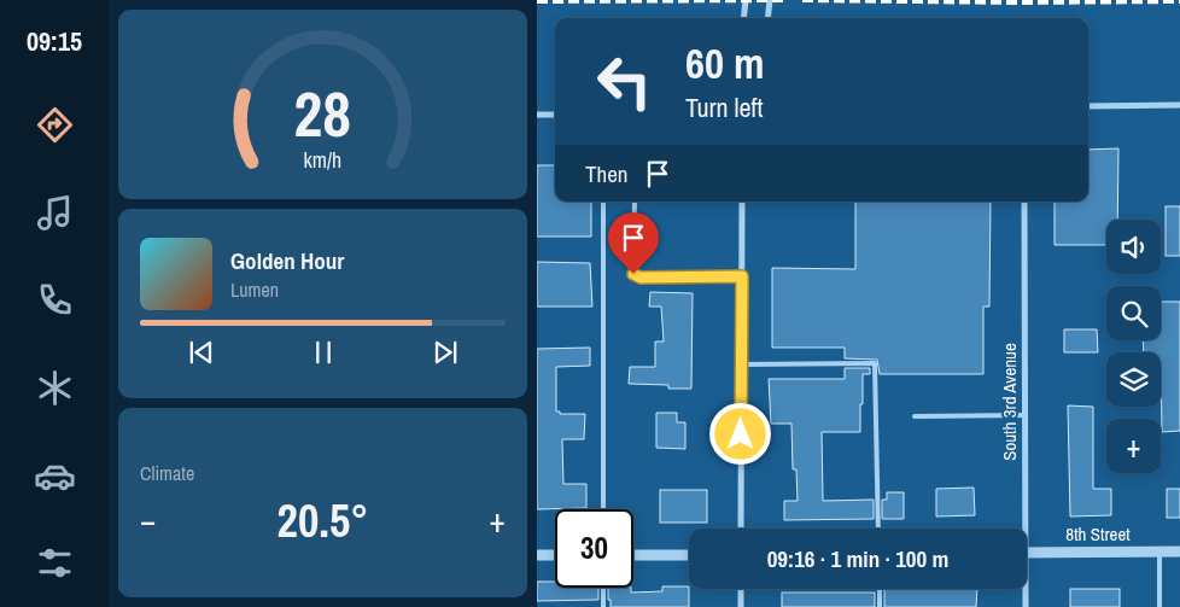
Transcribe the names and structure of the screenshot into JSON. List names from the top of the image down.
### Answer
{
  "streets": {
    "street": ["South 3rd Avenue", "8th Street"]
  },
  "page": {
    "tabs": "09:15",
    "turn": ["60 m", "Turn left"],
    "then": "Then",
    "map_buttons": "+",
    "song": ["Golden Hour", "Lumen"],
    "tile": "Climate",
    "heat": ["−", "20.5°", "+"],
    "limit": "30",
    "trip": "09:16 · 1 min · 100 m",
    "gauge": ["28", "km/h"]
  }
}
